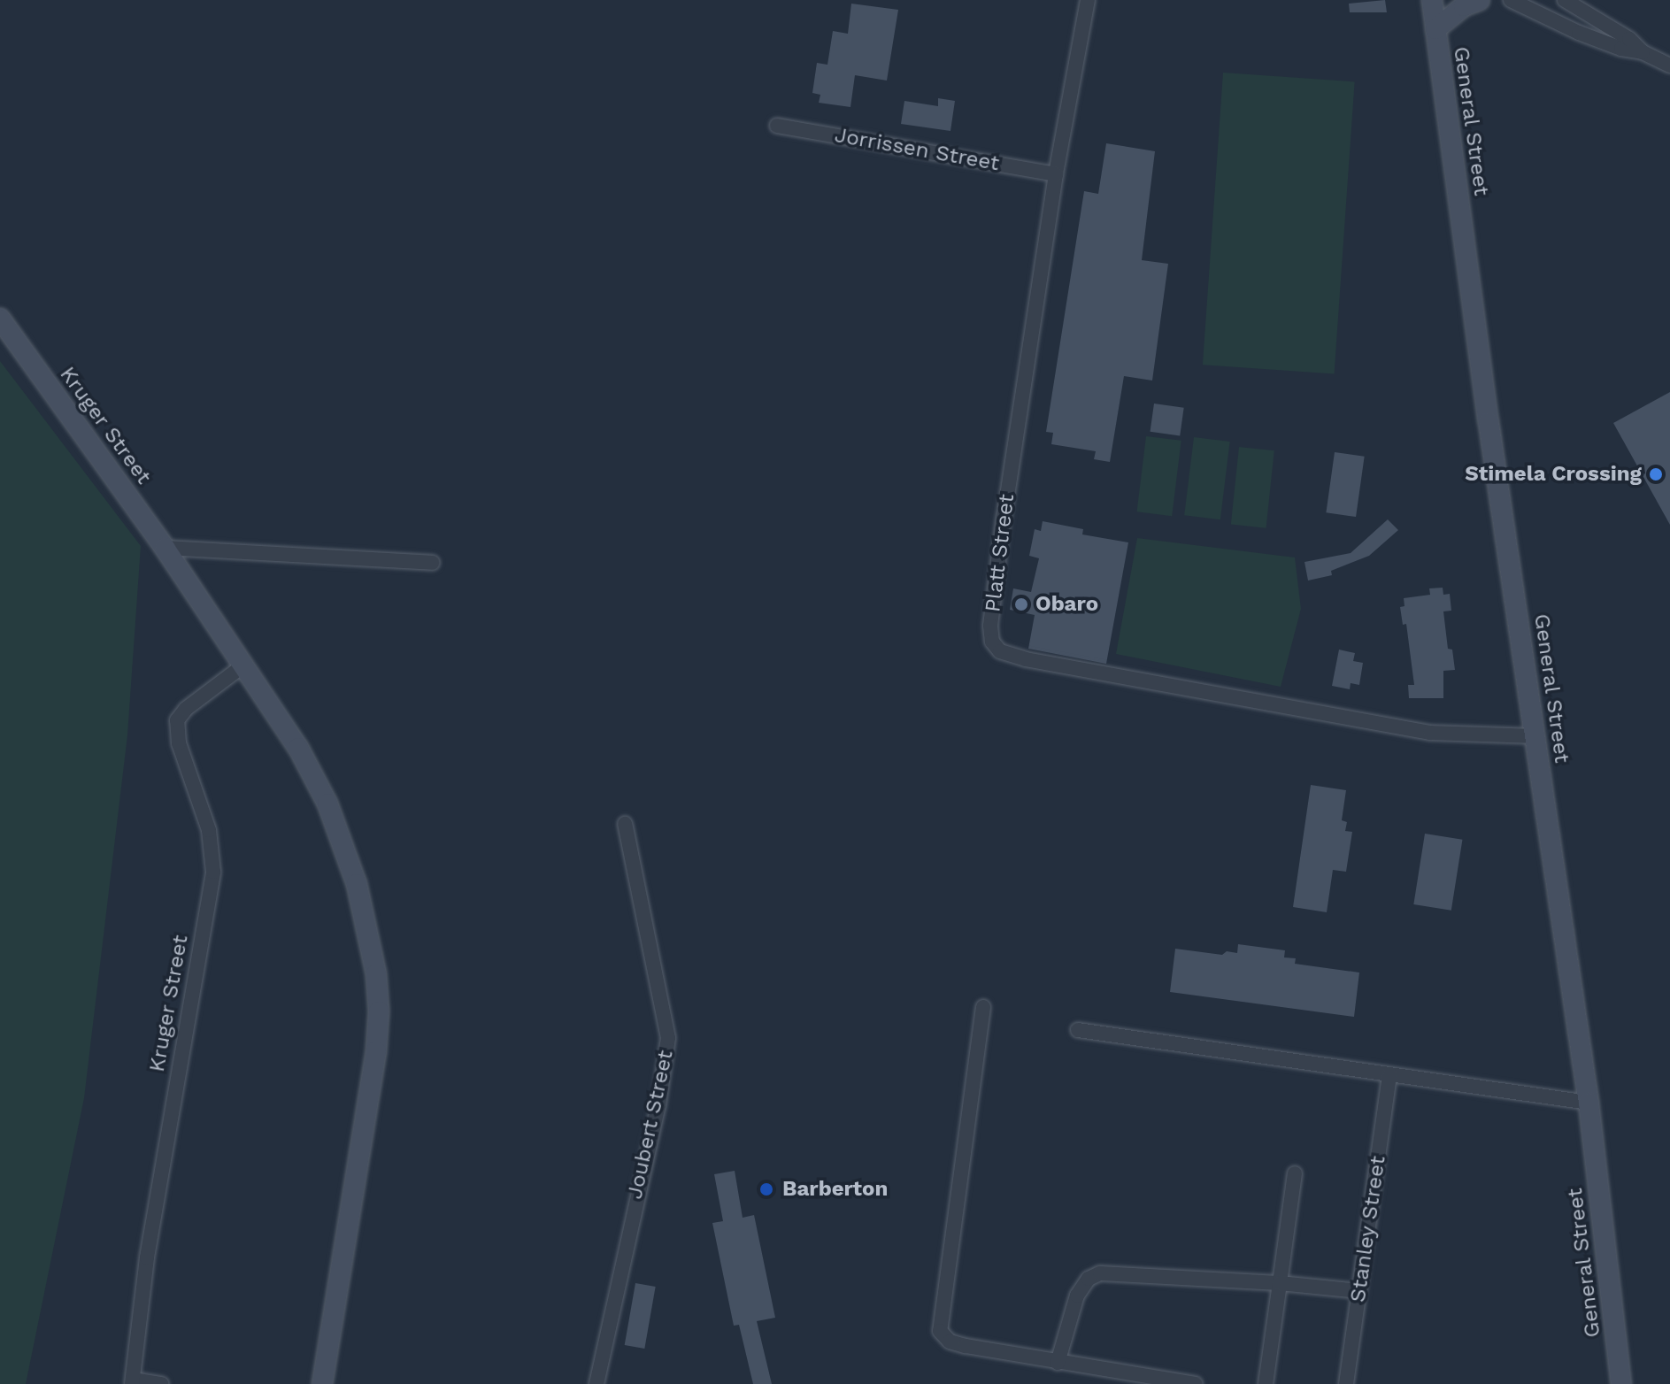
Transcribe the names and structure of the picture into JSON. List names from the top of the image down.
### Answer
{
  "streets": {
    "main road": ["General Street", "Kruger Street"],
    "street": [
      "Jorrissen Street",
      "Platt Street",
      "Joubert Street",
      "Stanley Street"
    ]
  },
  "crossings": [
    ["General Street", "Platt Street"],
    ["Jorrissen Street", "Platt Street"]
  ],
  "places": ["Stimela Crossing", "Obaro", "Barberton"]
}
